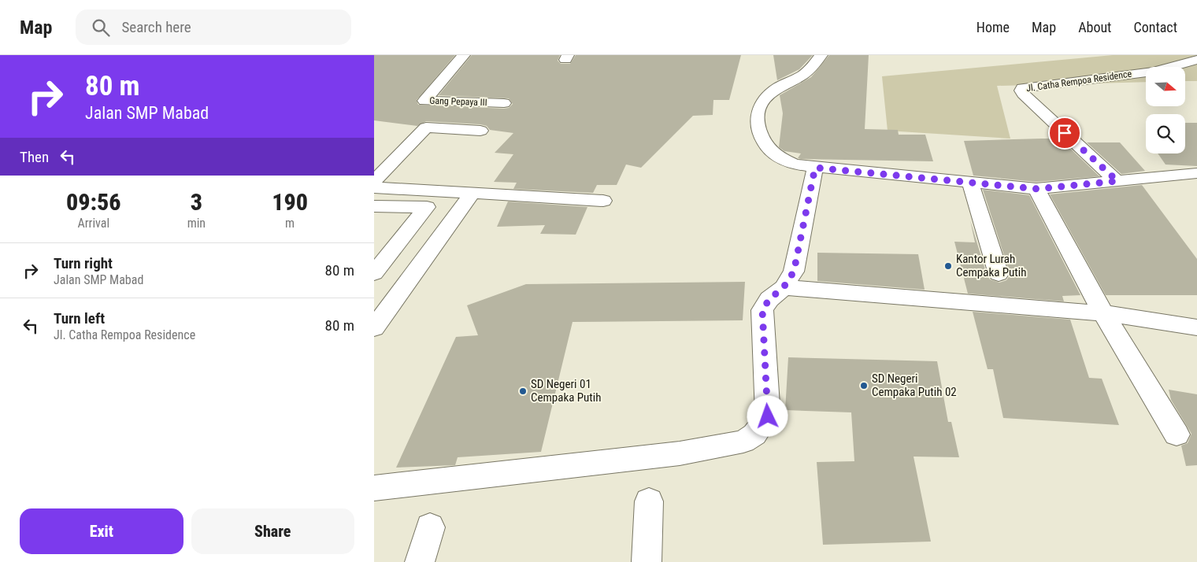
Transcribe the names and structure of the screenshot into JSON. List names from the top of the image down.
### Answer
{
  "streets": {
    "street": ["Jl. Catha Rempoa Residence", "Gang Pepaya III"]
  },
  "places": ["Kantor Lurah Cempaka Putih", "SD Negeri Cempaka Putih 02", "SD Negeri 01 Cempaka Putih"],
  "north": "right",
  "page": {
    "header": "Map",
    "search": "Search here",
    "nav": [
      "Home",
      "Map",
      "About",
      "Contact"
    ],
    "turn": ["80 m", "Jalan SMP Mabad"],
    "then": "Then",
    "eta": [
      "09:56",
      "Arrival",
      "3",
      "min",
      "190",
      "m"
    ],
    "list": [
      {
        "name": "Turn right",
        "note": "Jalan SMP Mabad",
        "value": "80 m"
      },
      {
        "name": "Turn left",
        "note": "Jl. Catha Rempoa Residence",
        "value": "80 m"
      }
    ],
    "buttons": ["Exit", "Share"]
  }
}
